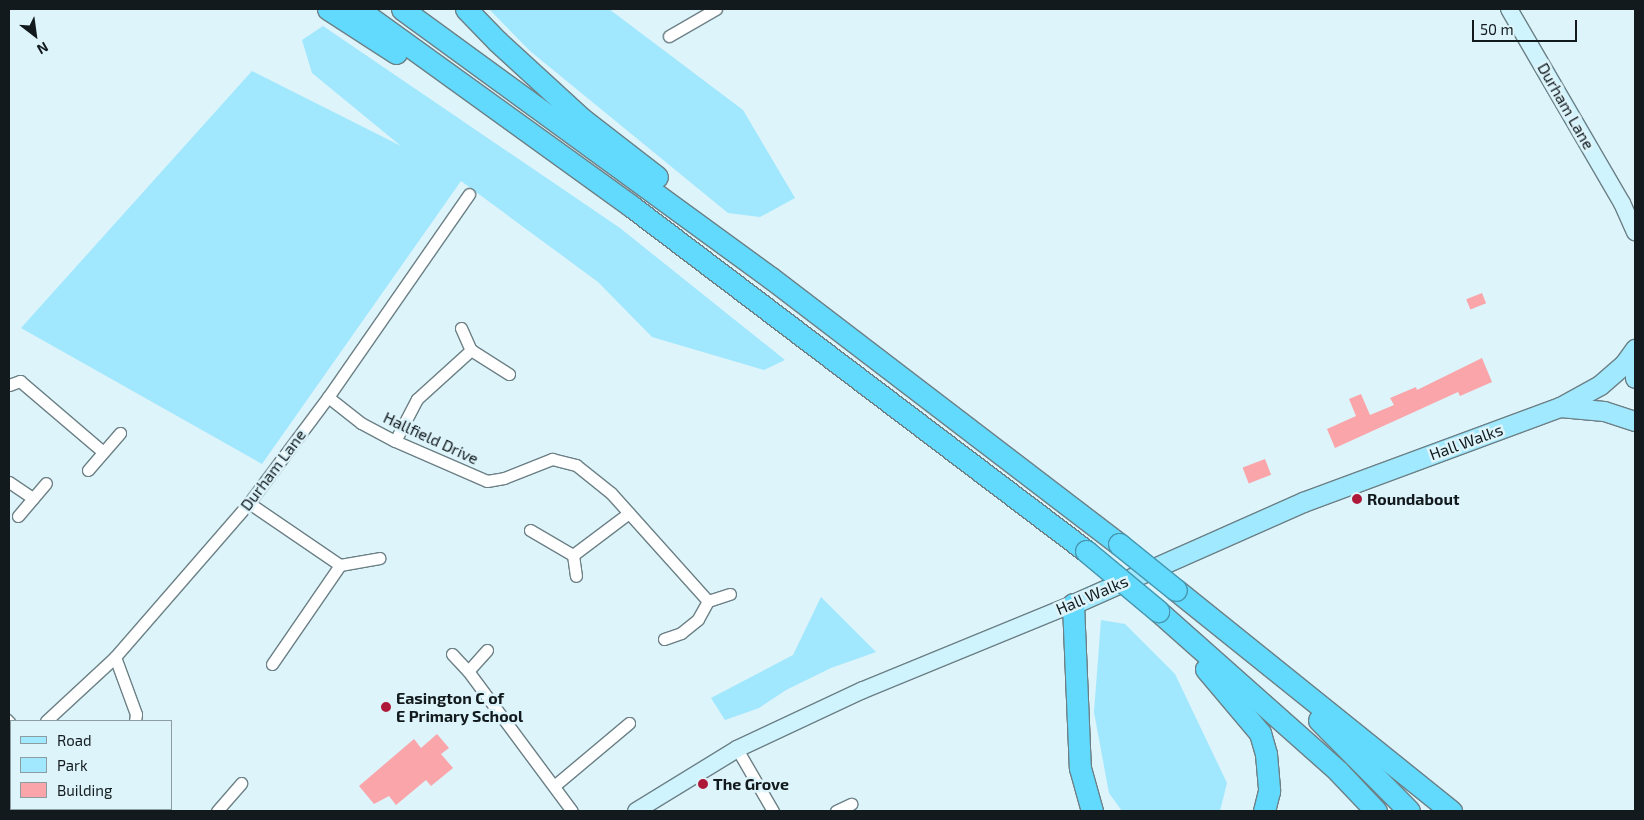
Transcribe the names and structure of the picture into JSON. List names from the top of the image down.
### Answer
{
  "streets": {
    "main road": ["Durham Lane", "Hall Walks"],
    "street": ["Hallfield Drive"]
  },
  "crossings": [
    ["Durham Lane", "Hallfield Drive"]
  ],
  "places": ["Roundabout", "Easington C of E Primary School", "The Grove"],
  "legend": ["Road", "Park", "Building"],
  "scale_bar": "50 m",
  "north": "bottom right"
}
